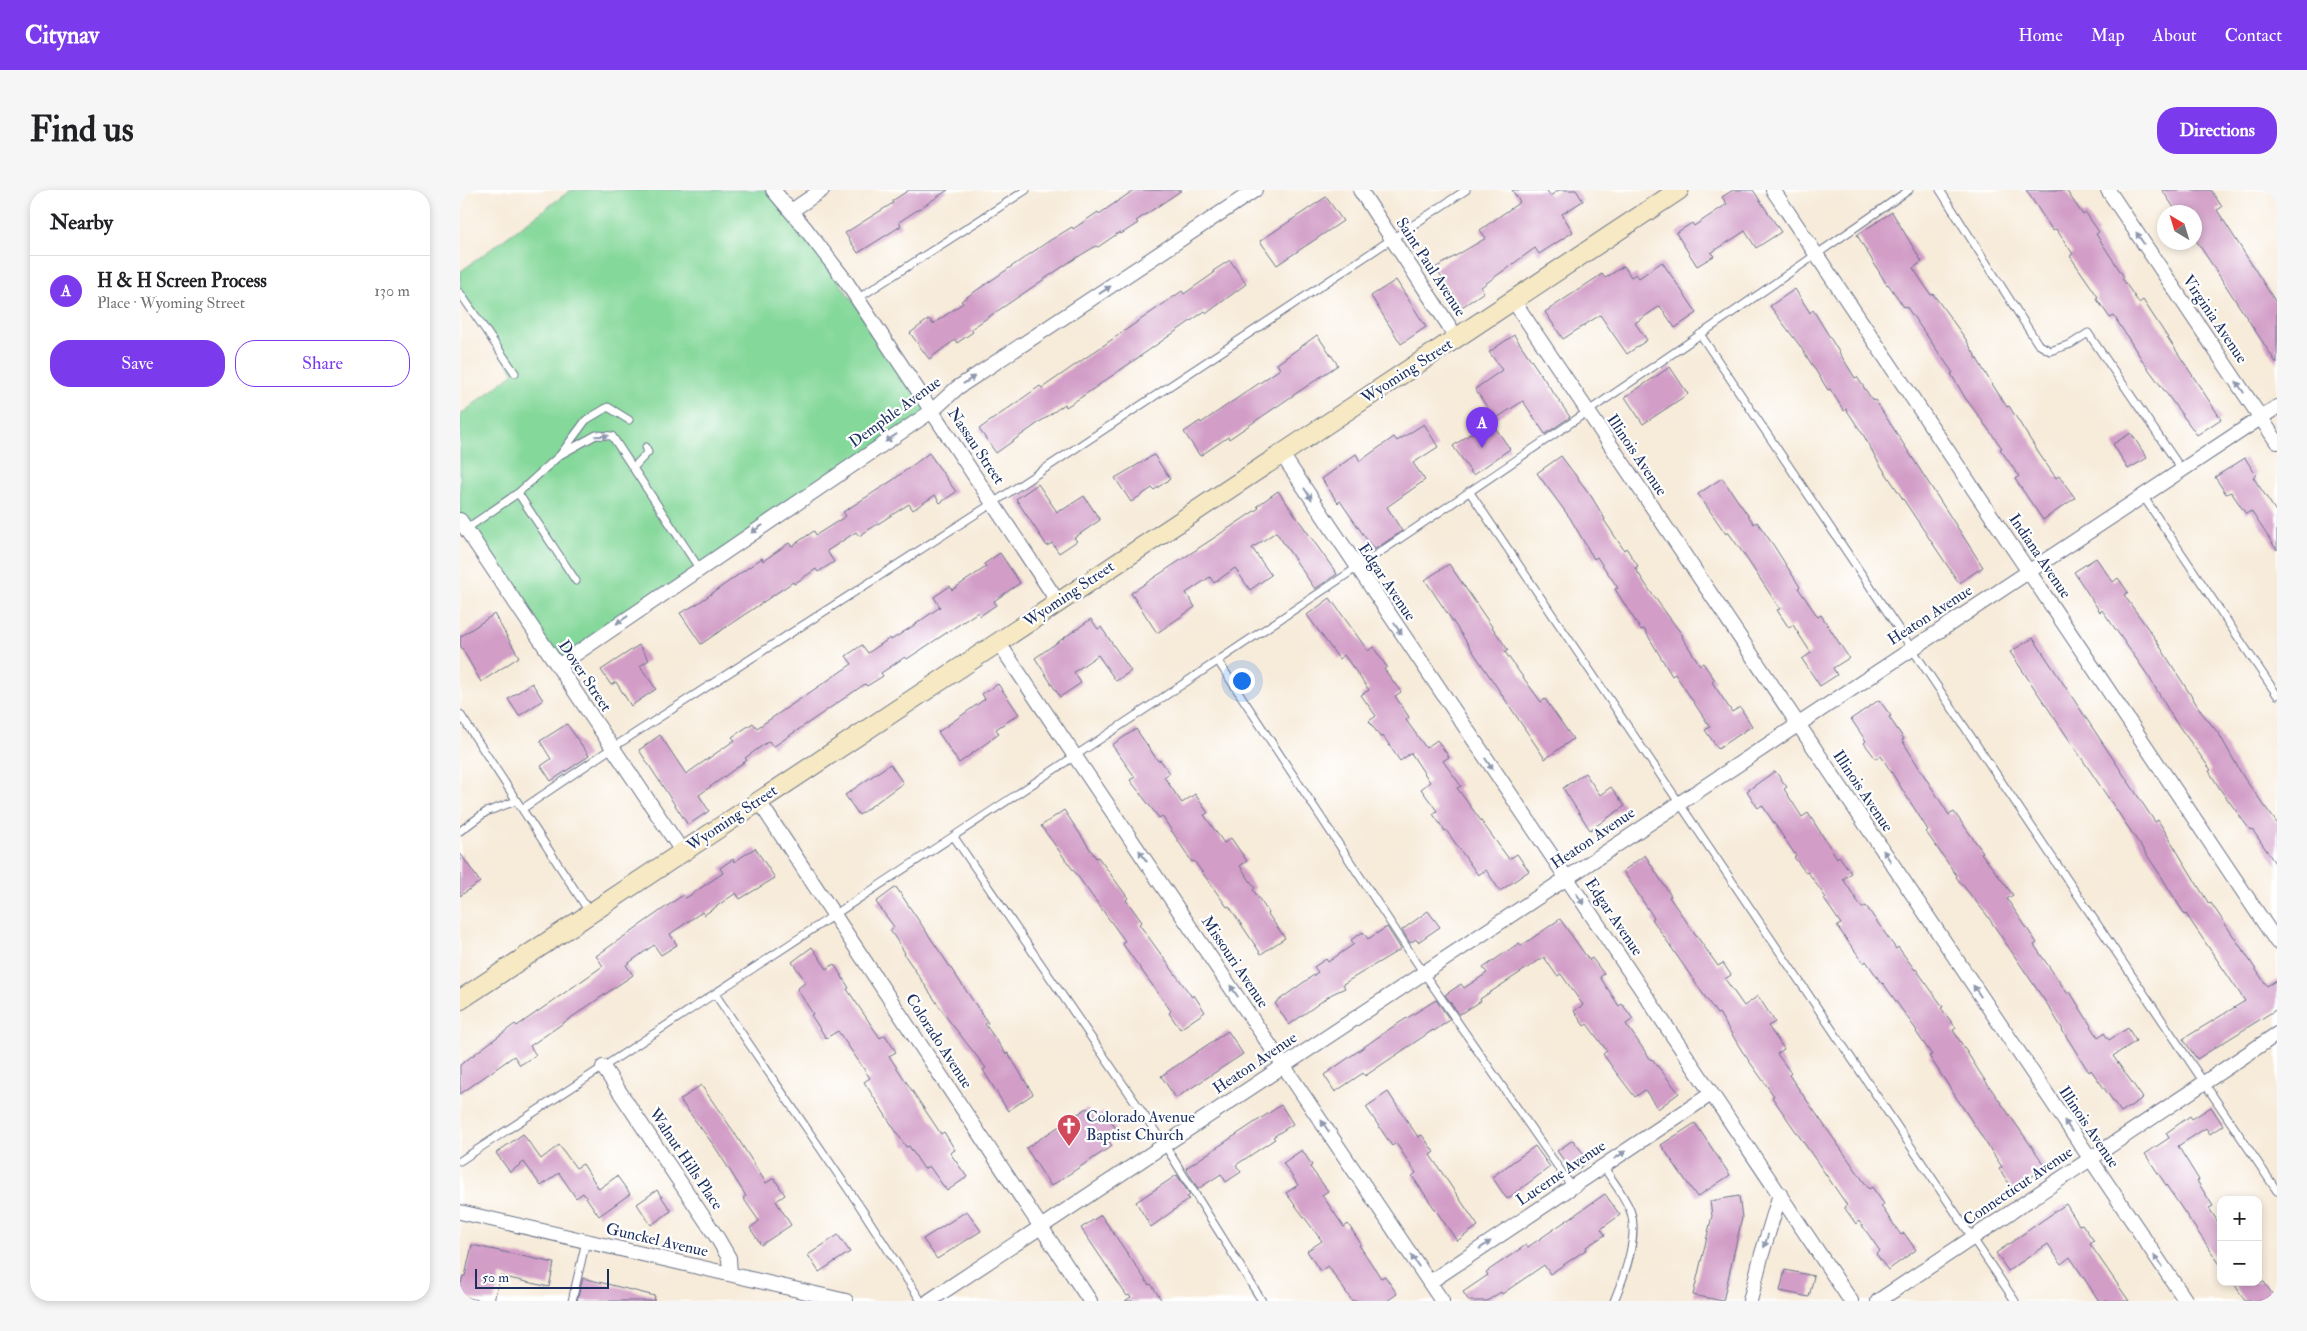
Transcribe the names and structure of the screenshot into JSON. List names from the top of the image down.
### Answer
{
  "streets": {
    "street": [
      "Saint Paul Avenue",
      "Virginia Avenue",
      "Wyoming Street",
      "Demphle Avenue",
      "Nassau Street",
      "Illinois Avenue",
      "Indiana Avenue",
      "Edgar Avenue",
      "Heaton Avenue",
      "Dover Street",
      "Missouri Avenue",
      "Colorado Avenue",
      "Walnut Hills Place",
      "Lucerne Avenue",
      "Connecticut Avenue",
      "Gunckel Avenue"
    ]
  },
  "crossings": [
    ["Saint Paul Avenue", "Wyoming Street"],
    ["Virginia Avenue", "Heaton Avenue"],
    ["Wyoming Street", "Nassau Street"],
    ["Wyoming Street", "Illinois Avenue"],
    ["Wyoming Street", "Edgar Avenue"],
    ["Wyoming Street", "Dover Street"],
    ["Wyoming Street", "Missouri Avenue"],
    ["Wyoming Street", "Colorado Avenue"],
    ["Demphle Avenue", "Nassau Street"],
    ["Demphle Avenue", "Dover Street"],
    ["Illinois Avenue", "Heaton Avenue"],
    ["Illinois Avenue", "Connecticut Avenue"],
    ["Indiana Avenue", "Heaton Avenue"],
    ["Edgar Avenue", "Heaton Avenue"],
    ["Edgar Avenue", "Lucerne Avenue"],
    ["Heaton Avenue", "Missouri Avenue"],
    ["Heaton Avenue", "Colorado Avenue"],
    ["Missouri Avenue", "Lucerne Avenue"],
    ["Walnut Hills Place", "Gunckel Avenue"]
  ],
  "one_way": [
    "Virginia Avenue",
    "Illinois Avenue",
    "Edgar Avenue",
    "Missouri Avenue",
    "Lucerne Avenue"
  ],
  "places": {
    "church": ["Colorado Avenue Baptist Church"]
  },
  "scale_bar": "50 m",
  "north": "top left",
  "page": {
    "header": "Citynav",
    "nav": [
      "Home",
      "Map",
      "About",
      "Contact"
    ],
    "buttons": [
      "Directions",
      ["Save", "Share"]
    ],
    "title": "Find us",
    "heading": "Nearby",
    "list": [
      {
        "mark": "A",
        "name": "H & H Screen Process",
        "note": "Place · Wyoming Street",
        "value": "130 m"
      }
    ],
    "pins": "A",
    "map_buttons": ["+", "−"],
    "scale": "50 m"
  }
}
